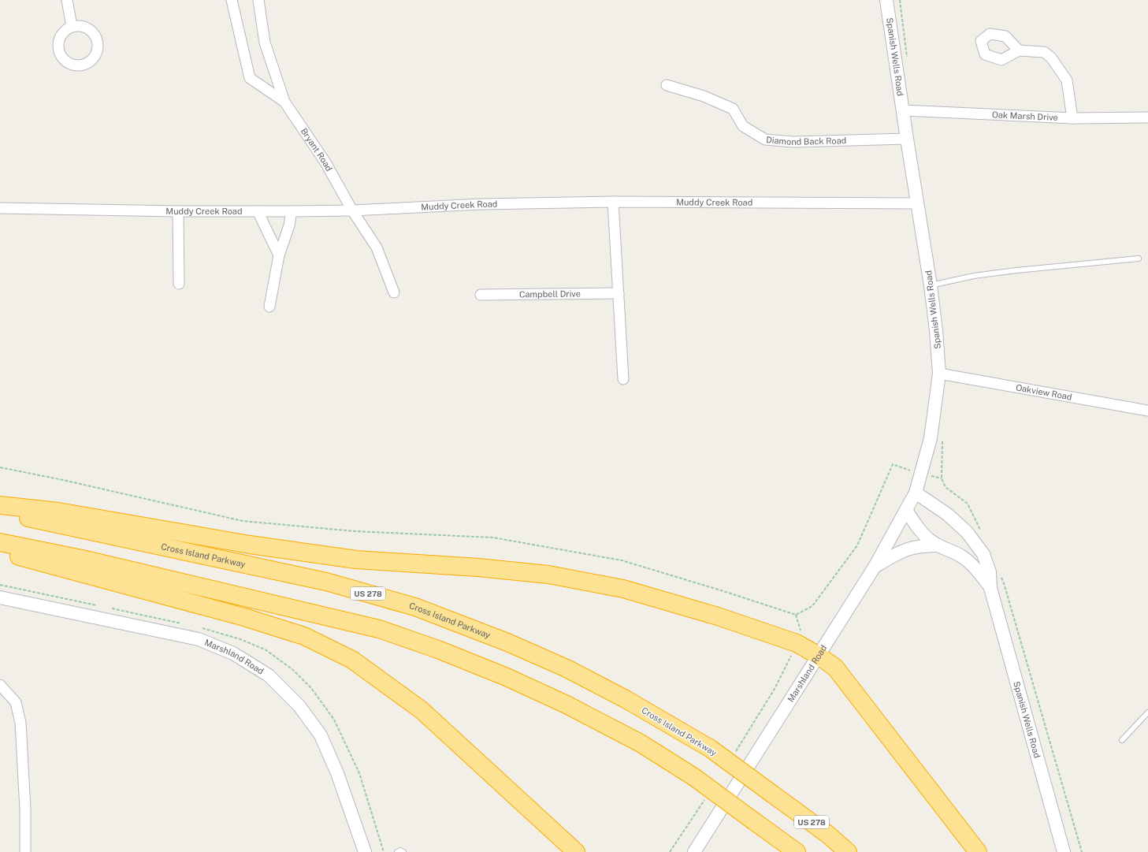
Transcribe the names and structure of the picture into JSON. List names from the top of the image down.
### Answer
{
  "streets": {
    "highway": ["Cross Island Parkway", "US 278"],
    "street": [
      "Spanish Wells Road",
      "Oak Marsh Drive",
      "Diamond Back Road",
      "Bryant Road",
      "Muddy Creek Road",
      "Campbell Drive",
      "Oakview Road",
      "Marshland Road"
    ]
  },
  "crossings": [
    ["Spanish Wells Road", "Oak Marsh Drive"],
    ["Spanish Wells Road", "Diamond Back Road"],
    ["Spanish Wells Road", "Muddy Creek Road"],
    ["Spanish Wells Road", "Oakview Road"],
    ["Spanish Wells Road", "Marshland Road"],
    ["Bryant Road", "Muddy Creek Road"]
  ]
}
